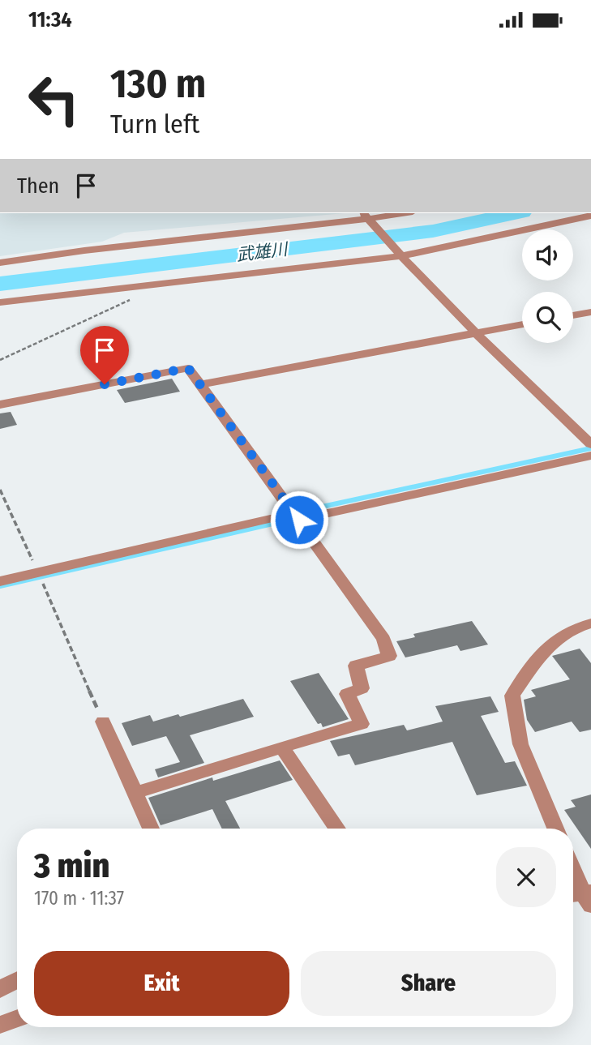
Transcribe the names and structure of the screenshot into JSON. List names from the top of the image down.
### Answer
{
  "water": ["武雄川"],
  "page": {
    "status": "11:34",
    "turn": ["130 m", "Turn left"],
    "then": "Then",
    "heading": ["3 min", "170 m · 11:37"],
    "buttons": ["Exit", "Share"]
  }
}
